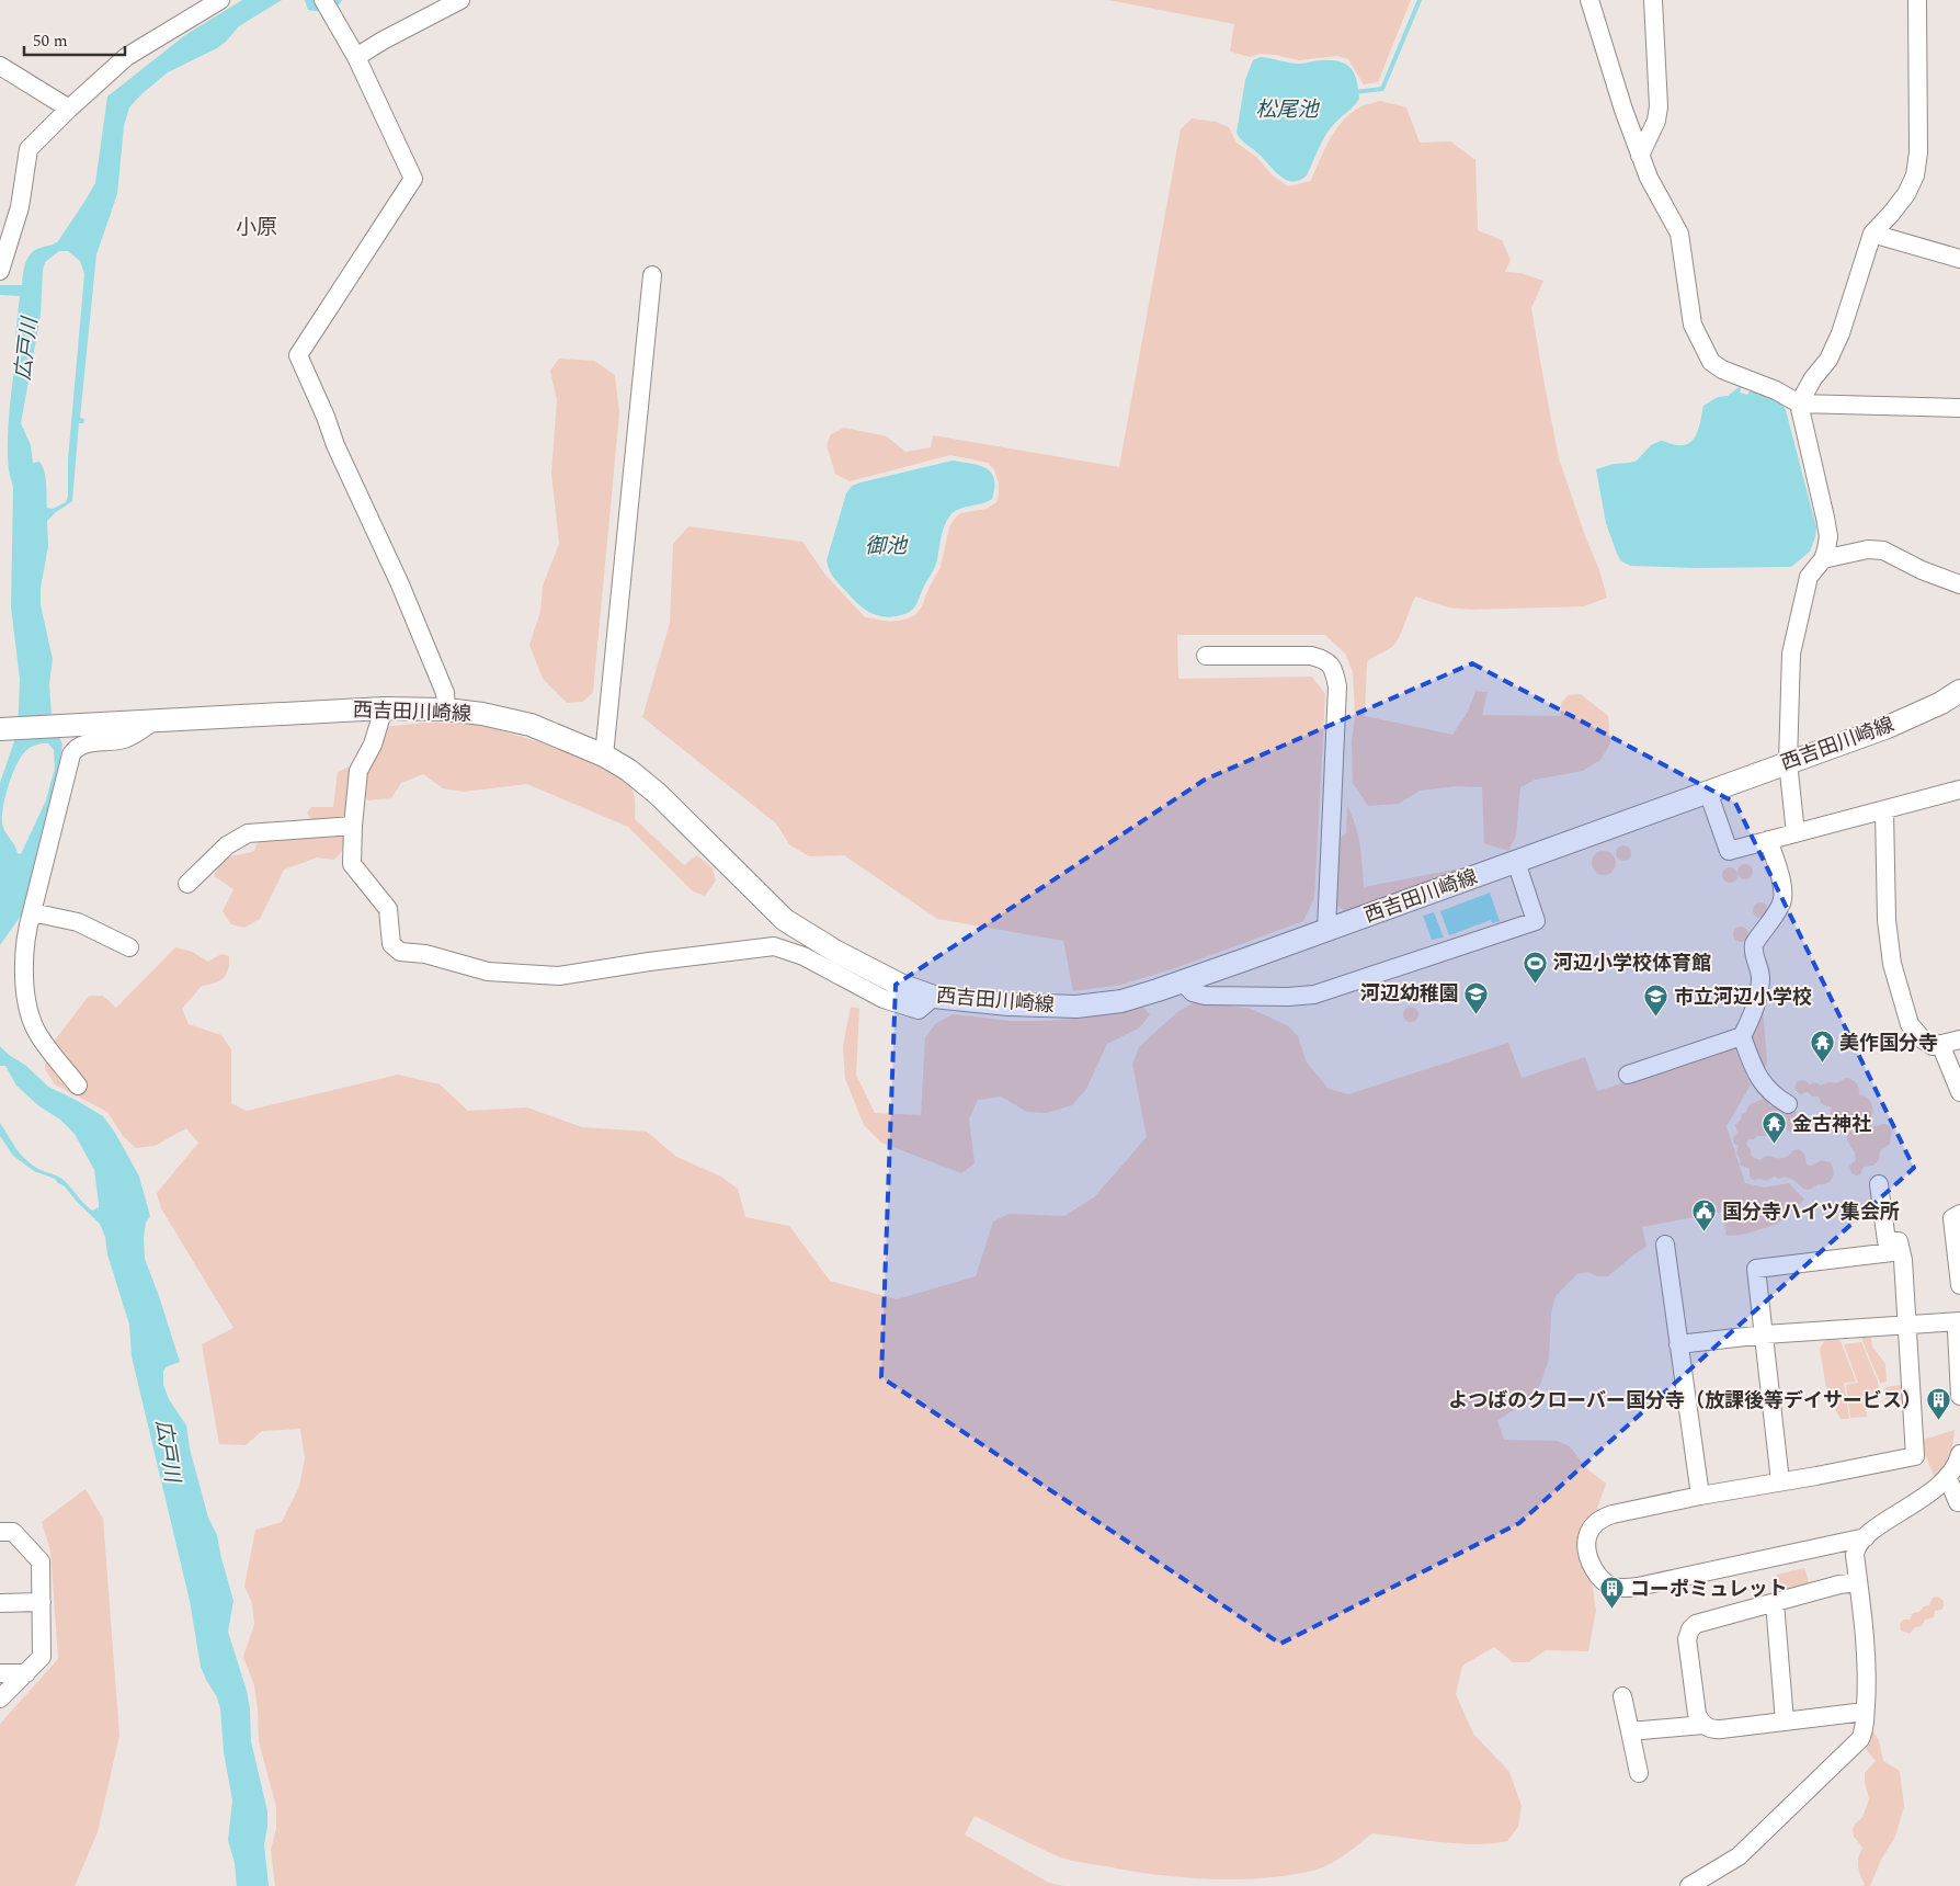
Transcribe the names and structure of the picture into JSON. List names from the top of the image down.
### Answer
{
  "streets": {
    "main road": ["西吉田川崎線"]
  },
  "districts": ["小原"],
  "water": ["松尾池", "広戸川", "御池"],
  "places": {
    "sports": ["河辺小学校体育館"],
    "school or university": ["河辺幼稚園", "市立河辺小学校"],
    "temple": ["美作国分寺", "金古神社"],
    "public building": ["国分寺ハイツ集会所"],
    "building": ["よつばのクローバー国分寺（放課後等デイサービス）", "コーポミュレット"]
  },
  "scale_bar": "50 m"
}
